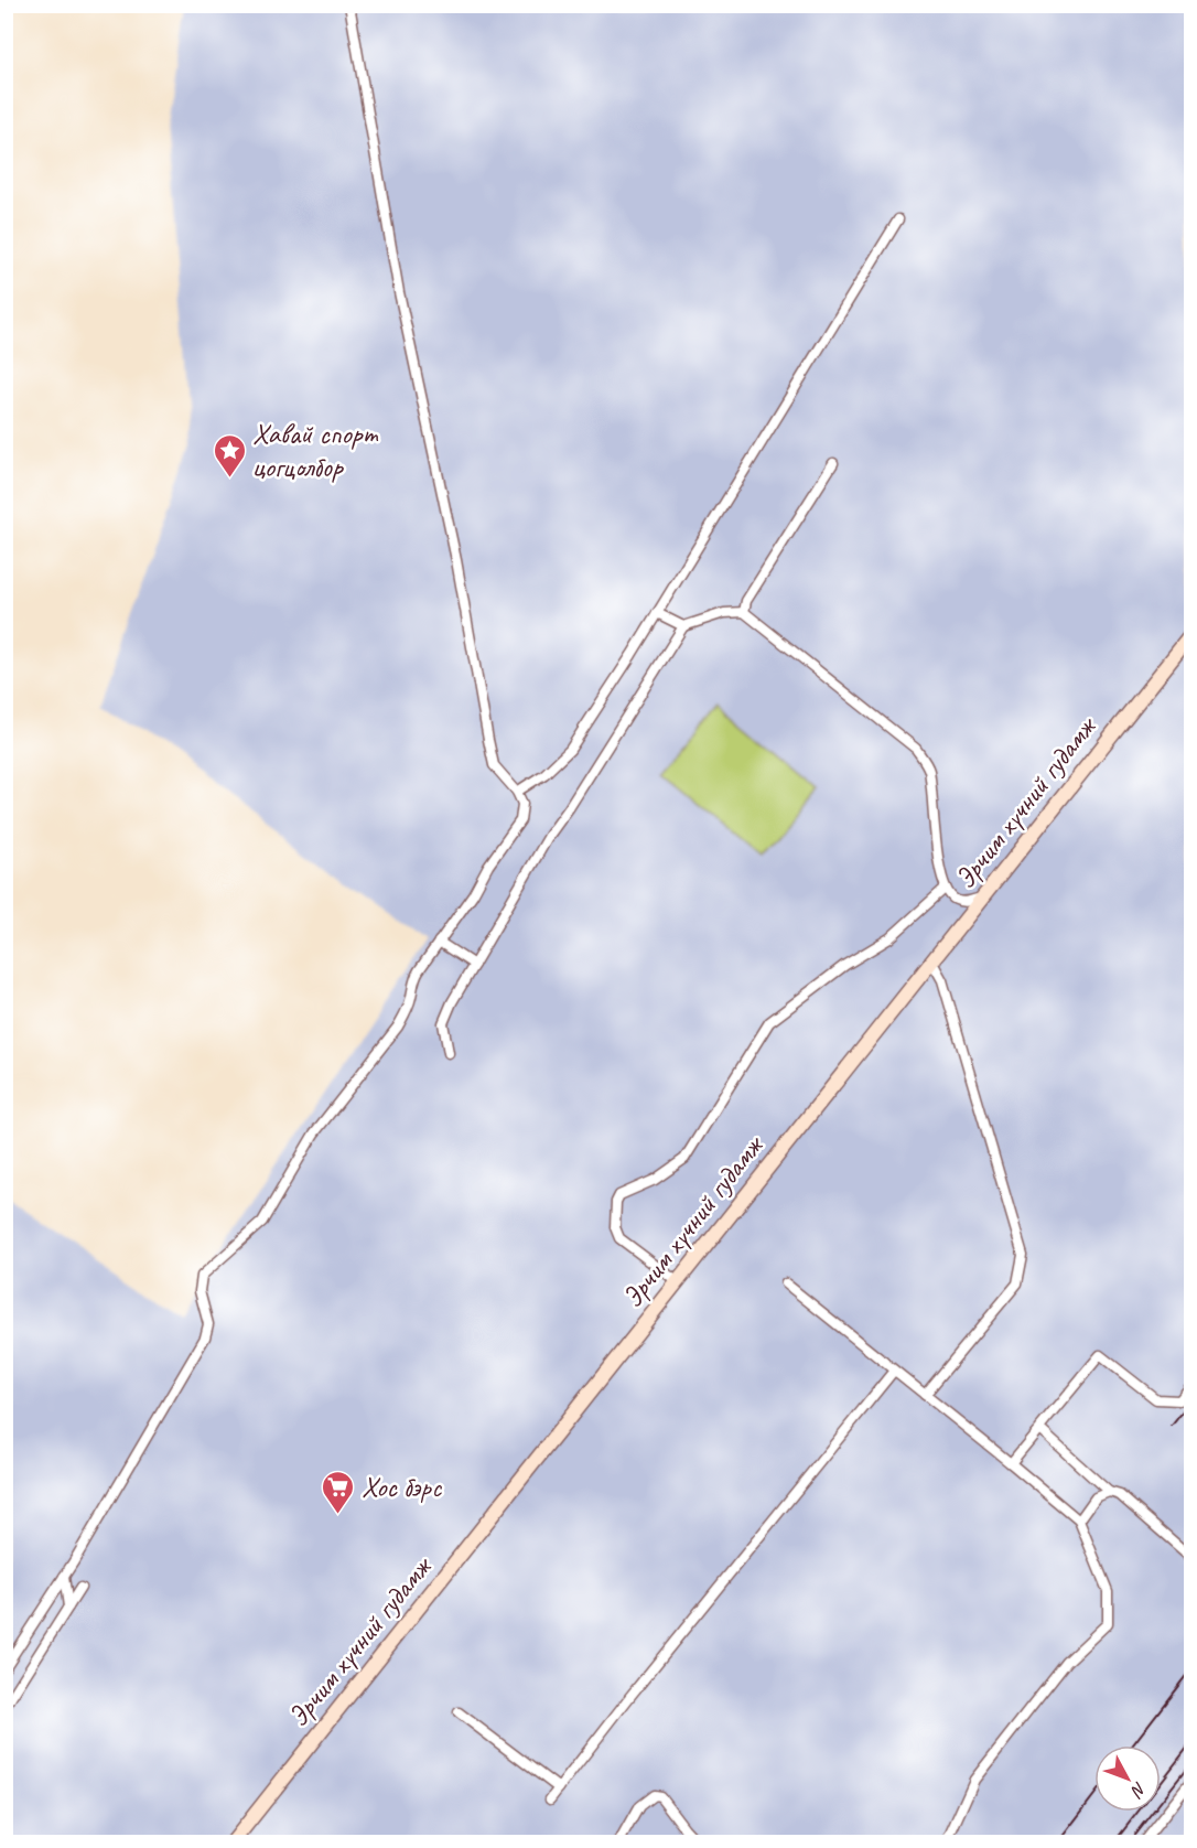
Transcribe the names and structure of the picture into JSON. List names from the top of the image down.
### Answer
{
  "streets": {
    "main road": ["Эрчим хүчний гудамж"]
  },
  "places": {
    "place": ["Хавай спорт цогцолбор"],
    "supermarket": ["Хос бэрс"]
  },
  "north": "bottom right"
}
